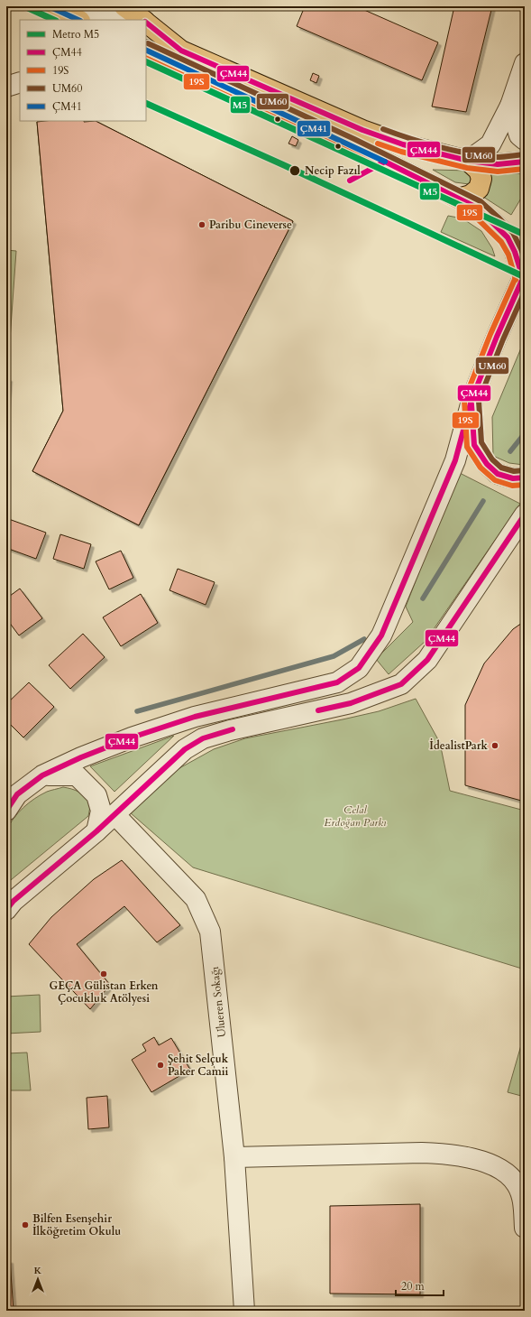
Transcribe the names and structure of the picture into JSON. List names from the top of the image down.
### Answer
{
  "streets": {
    "street": ["Ulueren Sokağı"]
  },
  "parks": ["Celal Erdoğan Parkı"],
  "places": [
    "Necip Fazıl",
    "Paribu Cineverse",
    "İdealistPark",
    "GEÇA Gülistan Erken Çocukluk Atölyesi",
    "Şehit Selçuk Paker Camii",
    "Bilfen Esenşehir İlköğretim Okulu"
  ],
  "lines": [
    "metro line M5",
    "transit line ÇM41",
    "transit line ÇM44",
    "transit line UM60",
    "transit line 19S"
  ],
  "legend": [
    "Metro M5",
    "ÇM44",
    "19S",
    "UM60",
    "ÇM41"
  ],
  "scale_bar": "20 m",
  "north": "top"
}
